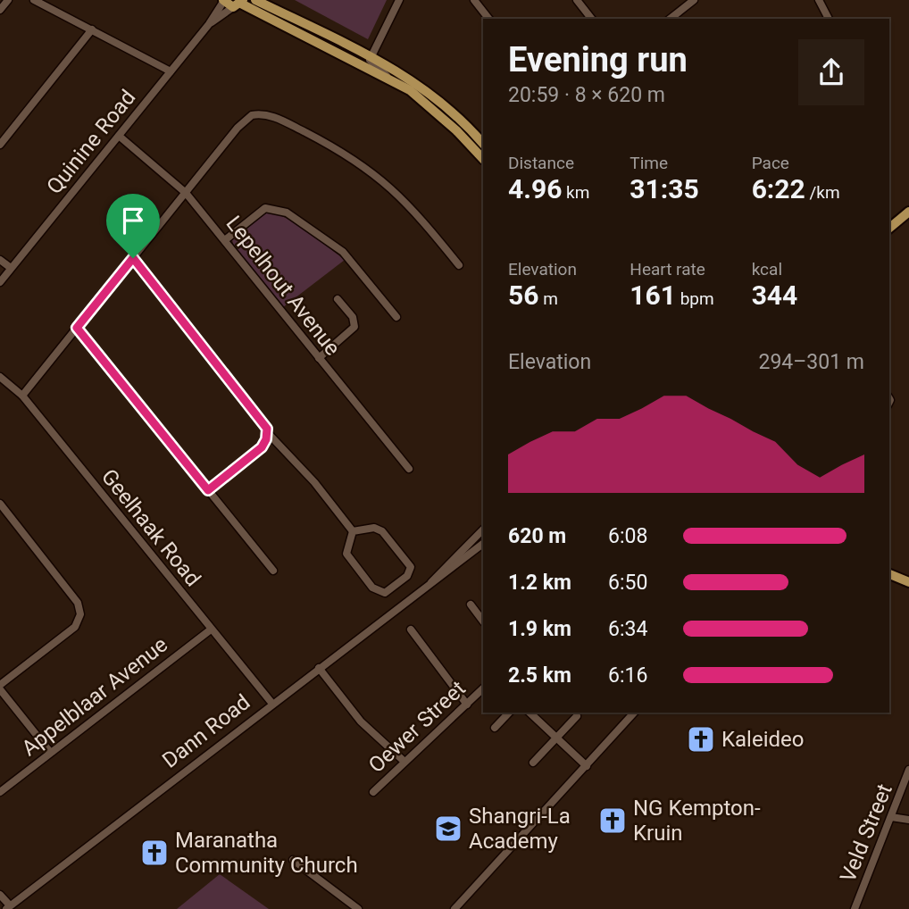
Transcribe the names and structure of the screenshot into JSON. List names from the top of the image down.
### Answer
{
  "streets": {
    "street": [
      "Quinine Road",
      "Lepelhout Avenue",
      "Geelhaak Road",
      "Appelblaar Avenue",
      "Oewer Street",
      "Dann Road",
      "Veld Street"
    ]
  },
  "crossings": [
    ["Quinine Road", "Lepelhout Avenue"],
    ["Geelhaak Road", "Appelblaar Avenue"],
    ["Geelhaak Road", "Dann Road"]
  ],
  "places": {
    "church": ["Kaleideo", "NG Kempton- Kruin", "Maranatha Community Church"],
    "school or university": ["Shangri-La Academy"]
  },
  "page": {
    "heading": ["Evening run", "20:59 · 8 × 620 m"],
    "stats": [
      ["Distance", "4.96 km"],
      ["Time", "31:35"],
      ["Pace", "6:22 /km"],
      ["Elevation", "56 m"],
      ["Heart rate", "161 bpm"],
      ["kcal", "344"]
    ],
    "chart": ["Elevation", "294–301 m"],
    "list": [
      {
        "name": "620 m",
        "note": "6:08"
      },
      {
        "name": "1.2 km",
        "note": "6:50"
      },
      {
        "name": "1.9 km",
        "note": "6:34"
      },
      {
        "name": "2.5 km",
        "note": "6:16"
      }
    ]
  }
}
